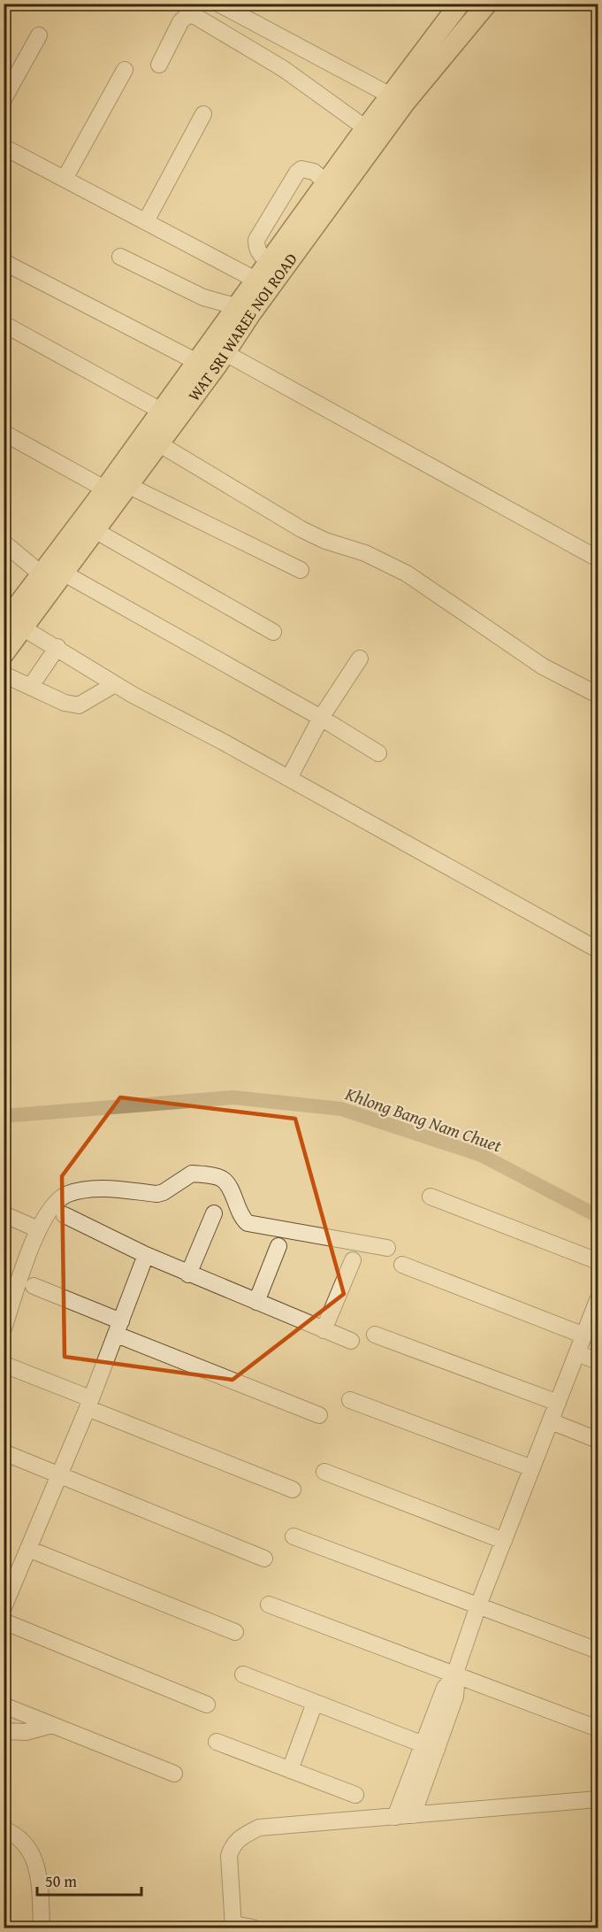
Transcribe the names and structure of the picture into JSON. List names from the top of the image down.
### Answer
{
  "streets": {
    "main road": ["WAT SRI WAREE NOI ROAD"]
  },
  "water": ["Khlong Bang Nam Chuet"],
  "scale_bar": "50 m"
}
